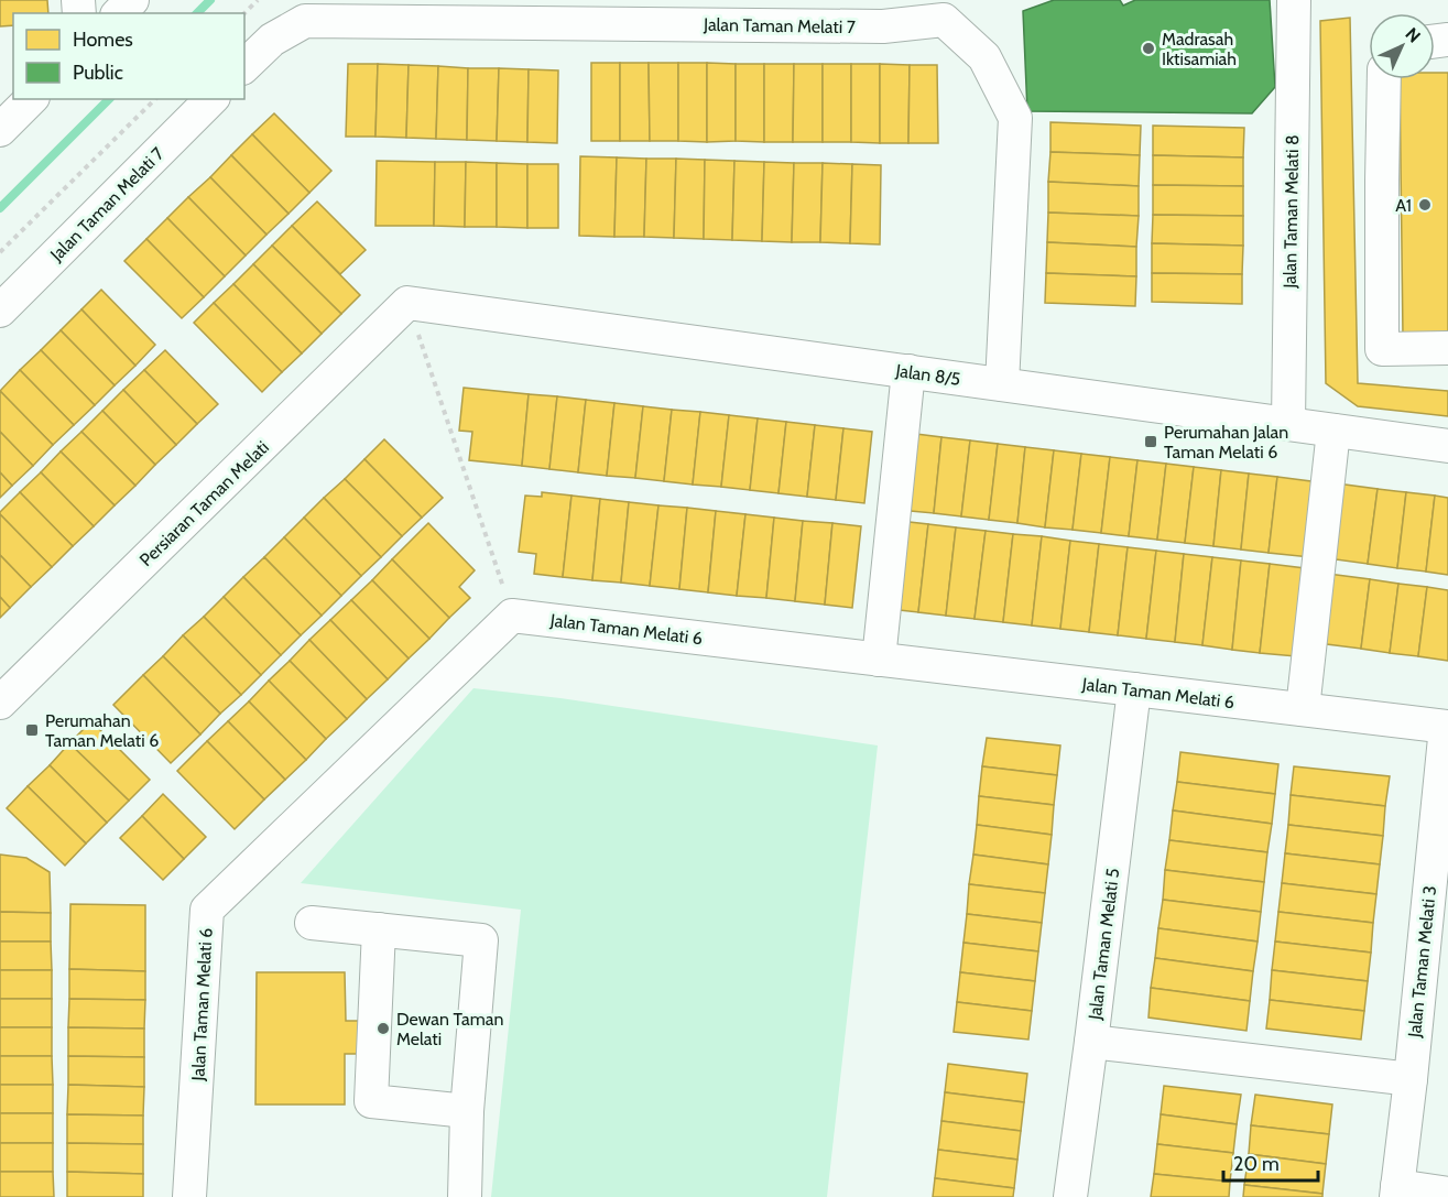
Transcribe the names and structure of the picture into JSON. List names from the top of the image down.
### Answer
{
  "streets": {
    "street": [
      "Jalan Taman Melati 7",
      "Jalan Taman Melati 8",
      "Jalan 8/5",
      "Persiaran Taman Melati",
      "Jalan Taman Melati 6",
      "Jalan Taman Melati 5",
      "Jalan Taman Melati 3"
    ]
  },
  "crossings": [
    ["Jalan Taman Melati 7", "Jalan 8/5"],
    ["Jalan Taman Melati 8", "Jalan 8/5"],
    ["Jalan 8/5", "Persiaran Taman Melati"],
    ["Jalan Taman Melati 6", "Jalan Taman Melati 5"],
    ["Jalan Taman Melati 6", "Jalan Taman Melati 3"]
  ],
  "places": {
    "other": ["Madrasah Iktisamiah", "A1", "Dewan Taman Melati"],
    "transit": ["Perumahan Jalan Taman Melati 6", "Perumahan Taman Melati 6"]
  },
  "legend": ["Homes", "Public"],
  "scale_bar": "20 m",
  "north": "top right"
}
